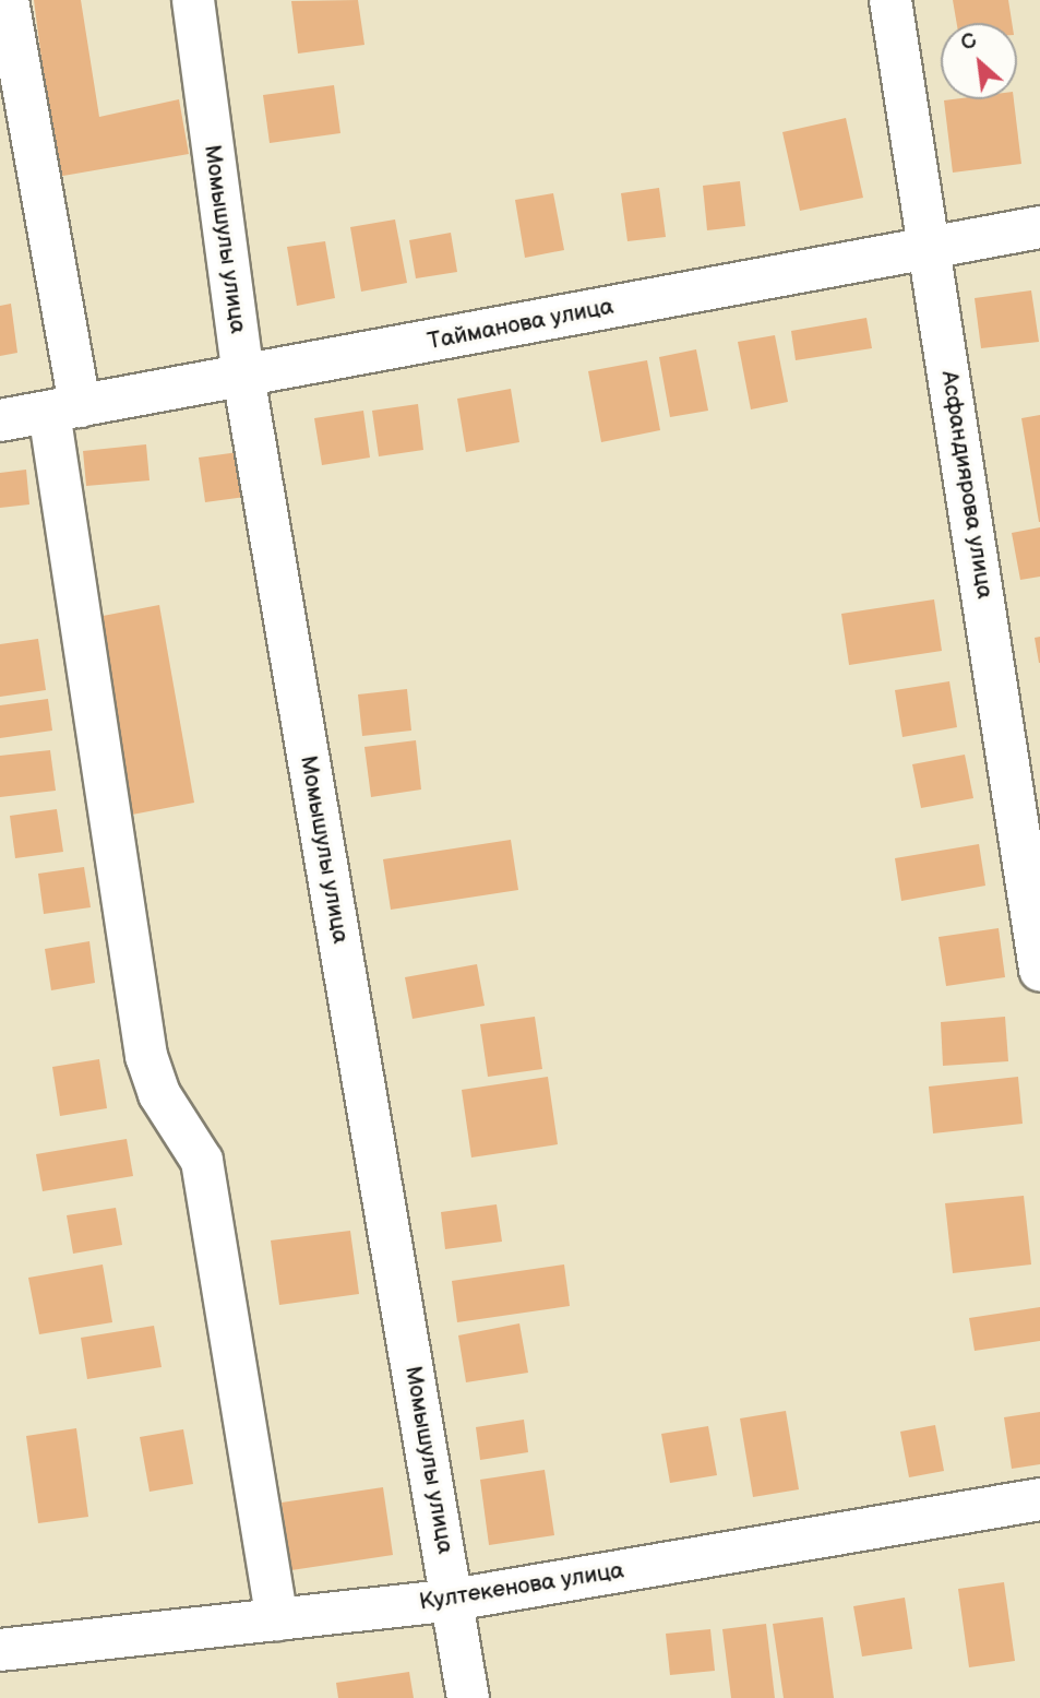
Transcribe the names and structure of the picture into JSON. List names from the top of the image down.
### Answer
{
  "streets": {
    "street": [
      "Момышулы улица",
      "Тайманова улица",
      "Асфандиярова улица",
      "Култекенова улица"
    ]
  },
  "crossings": [
    ["Момышулы улица", "Тайманова улица"],
    ["Момышулы улица", "Култекенова улица"],
    ["Тайманова улица", "Асфандиярова улица"]
  ],
  "north": "top left"
}
